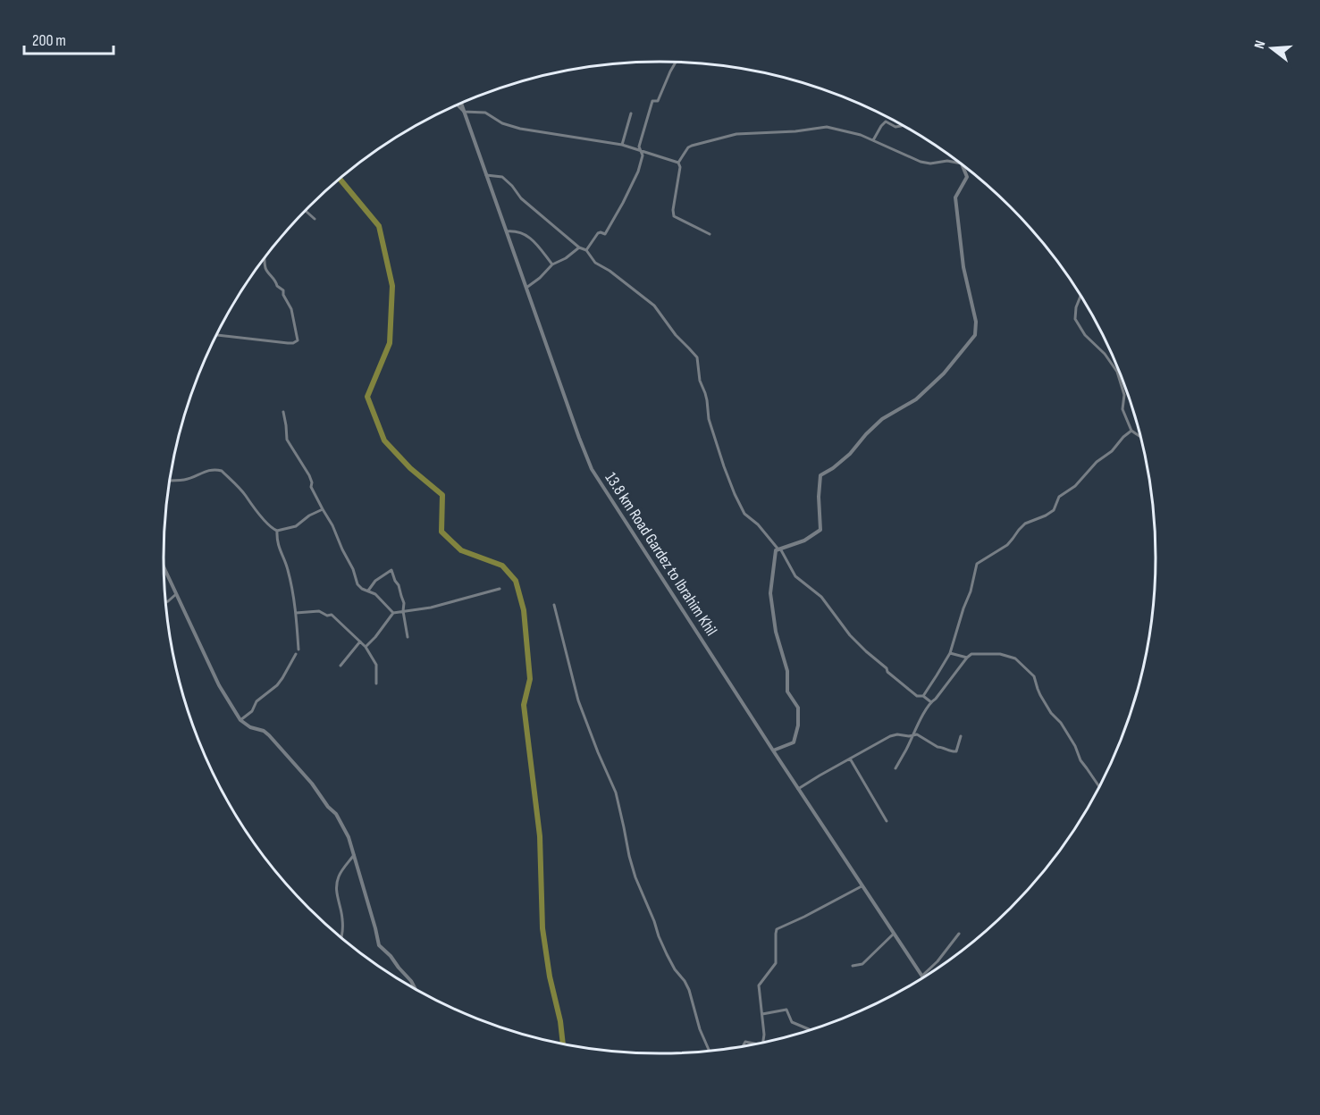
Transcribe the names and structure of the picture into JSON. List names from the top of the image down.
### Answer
{
  "streets": {
    "street": ["13.8 km Road Gardez to Ibrahim Khil"]
  },
  "scale_bar": "200 m",
  "north": "left"
}
